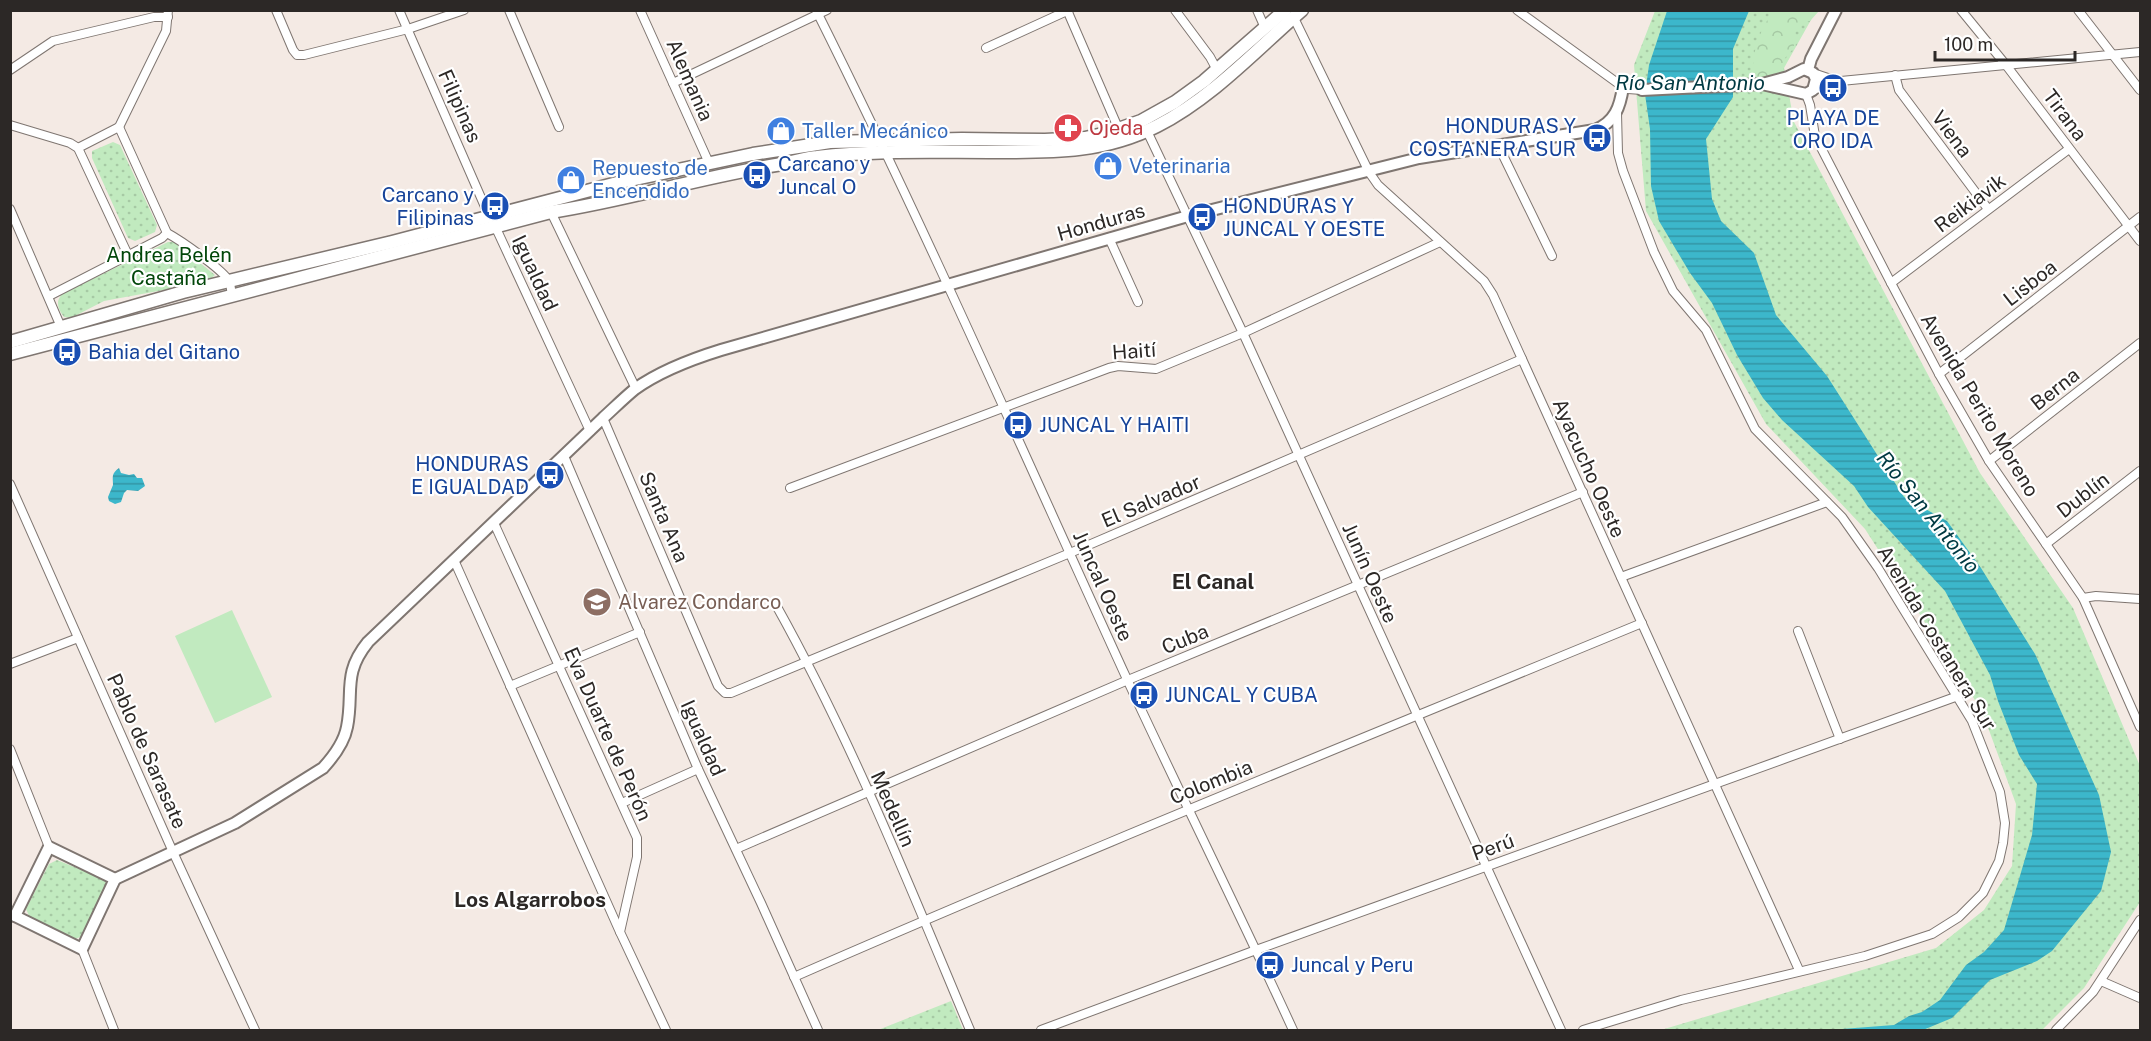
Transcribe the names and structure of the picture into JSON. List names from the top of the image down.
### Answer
{
  "streets": {
    "main road": ["Honduras"],
    "street": [
      "Alemania",
      "Filipinas",
      "Tirana",
      "Viena",
      "Reikiavik",
      "Igualdad",
      "Lisboa",
      "Haití",
      "Berna",
      "Avenida Perito Moreno",
      "Ayacucho Oeste",
      "Dublín",
      "El Salvador",
      "Santa Ana",
      "Junín Oeste",
      "Juncal Oeste",
      "Avenida Costanera Sur",
      "Cuba",
      "Eva Duarte de Perón",
      "Pablo de Sarasate",
      "Colombia",
      "Medellín",
      "Perú"
    ]
  },
  "crossings": [
    ["Filipinas", "Igualdad"],
    ["Tirana", "Reikiavik"],
    ["Tirana", "Lisboa"],
    ["Viena", "Reikiavik"],
    ["Reikiavik", "Avenida Perito Moreno"],
    ["Honduras", "Igualdad"],
    ["Honduras", "Ayacucho Oeste"],
    ["Honduras", "Santa Ana"],
    ["Honduras", "Junín Oeste"],
    ["Honduras", "Juncal Oeste"],
    ["Honduras", "Avenida Costanera Sur"],
    ["Honduras", "Eva Duarte de Perón"],
    ["Honduras", "Pablo de Sarasate"],
    ["Igualdad", "Cuba"],
    ["Igualdad", "Colombia"],
    ["Lisboa", "Avenida Perito Moreno"],
    ["Haití", "Ayacucho Oeste"],
    ["Haití", "Junín Oeste"],
    ["Haití", "Juncal Oeste"],
    ["Berna", "Avenida Perito Moreno"],
    ["Avenida Perito Moreno", "Dublín"],
    ["Ayacucho Oeste", "El Salvador"],
    ["Ayacucho Oeste", "Avenida Costanera Sur"],
    ["Ayacucho Oeste", "Cuba"],
    ["Ayacucho Oeste", "Colombia"],
    ["Ayacucho Oeste", "Perú"],
    ["El Salvador", "Santa Ana"],
    ["El Salvador", "Junín Oeste"],
    ["El Salvador", "Juncal Oeste"],
    ["El Salvador", "Medellín"],
    ["Junín Oeste", "Cuba"],
    ["Junín Oeste", "Colombia"],
    ["Junín Oeste", "Perú"],
    ["Juncal Oeste", "Cuba"],
    ["Juncal Oeste", "Colombia"],
    ["Juncal Oeste", "Perú"],
    ["Avenida Costanera Sur", "Perú"],
    ["Cuba", "Medellín"],
    ["Colombia", "Medellín"]
  ],
  "districts": ["El Canal", "Los Algarrobos"],
  "water": ["Río San Antonio"],
  "parks": ["Andrea Belén Castaña"],
  "places": {
    "bus stop": [
      "PLAYA DE ORO IDA",
      "HONDURAS Y COSTANERA SUR",
      "Carcano y Juncal O",
      "Carcano y Filipinas",
      "HONDURAS Y JUNCAL Y OESTE",
      "Bahia del Gitano",
      "JUNCAL Y HAITI",
      "HONDURAS E IGUALDAD",
      "JUNCAL Y CUBA",
      "Juncal y Peru"
    ],
    "pharmacy": ["Ojeda"],
    "shop": ["Taller Mecánico", "Veterinaria", "Repuesto de Encendido"],
    "school or university": ["Alvarez Condarco"]
  },
  "scale_bar": "100 m"
}
